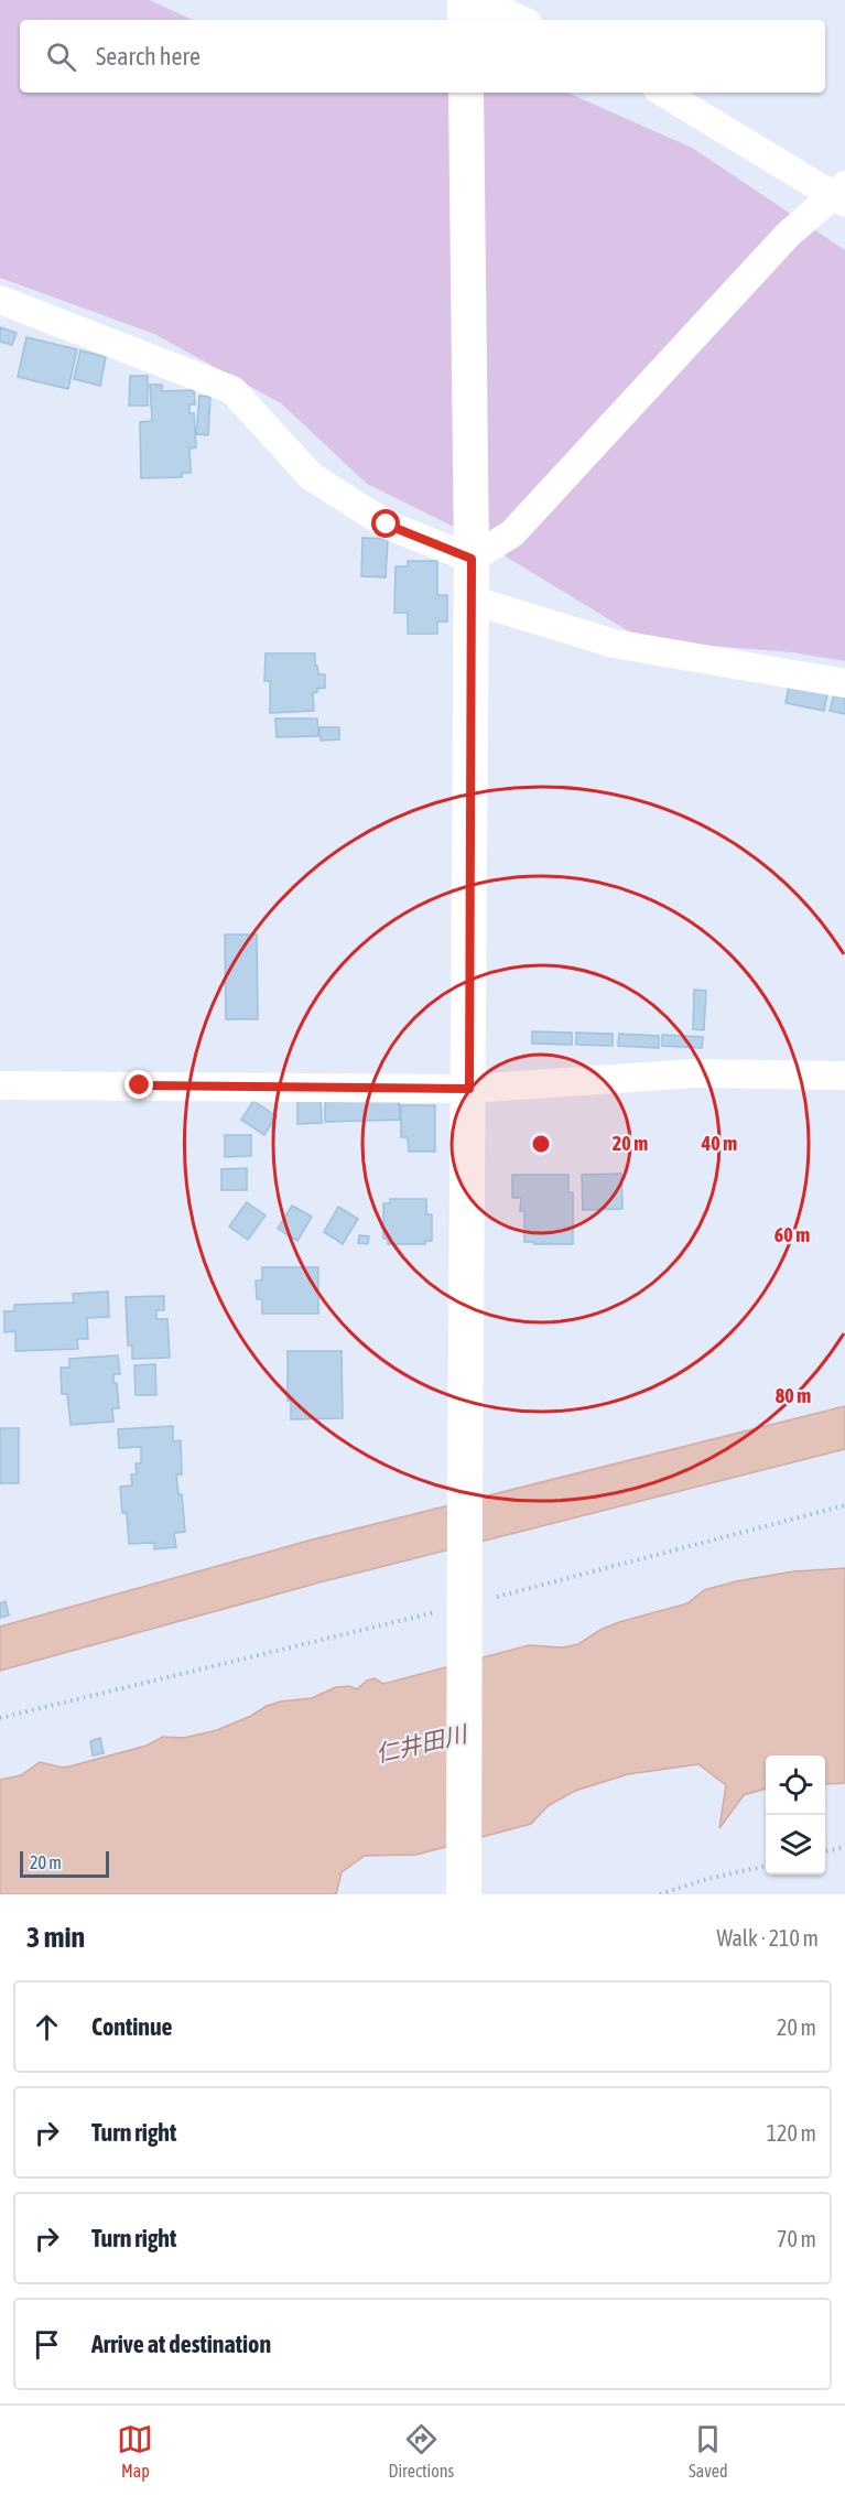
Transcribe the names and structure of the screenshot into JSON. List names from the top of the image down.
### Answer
{
  "water": ["仁井田川"],
  "scale_bar": "20 m",
  "page": {
    "search": "Search here",
    "scale": "20 m",
    "heading": ["3 min", "Walk · 210 m"],
    "list": [
      ["Continue", "20 m"],
      ["Turn right", "120 m"],
      ["Turn right", "70 m"],
      "Arrive at destination"
    ],
    "nav": ["Map", "Directions", "Saved"]
  },
  "rings": [
    "20 m",
    "40 m",
    "60 m",
    "80 m"
  ]
}
